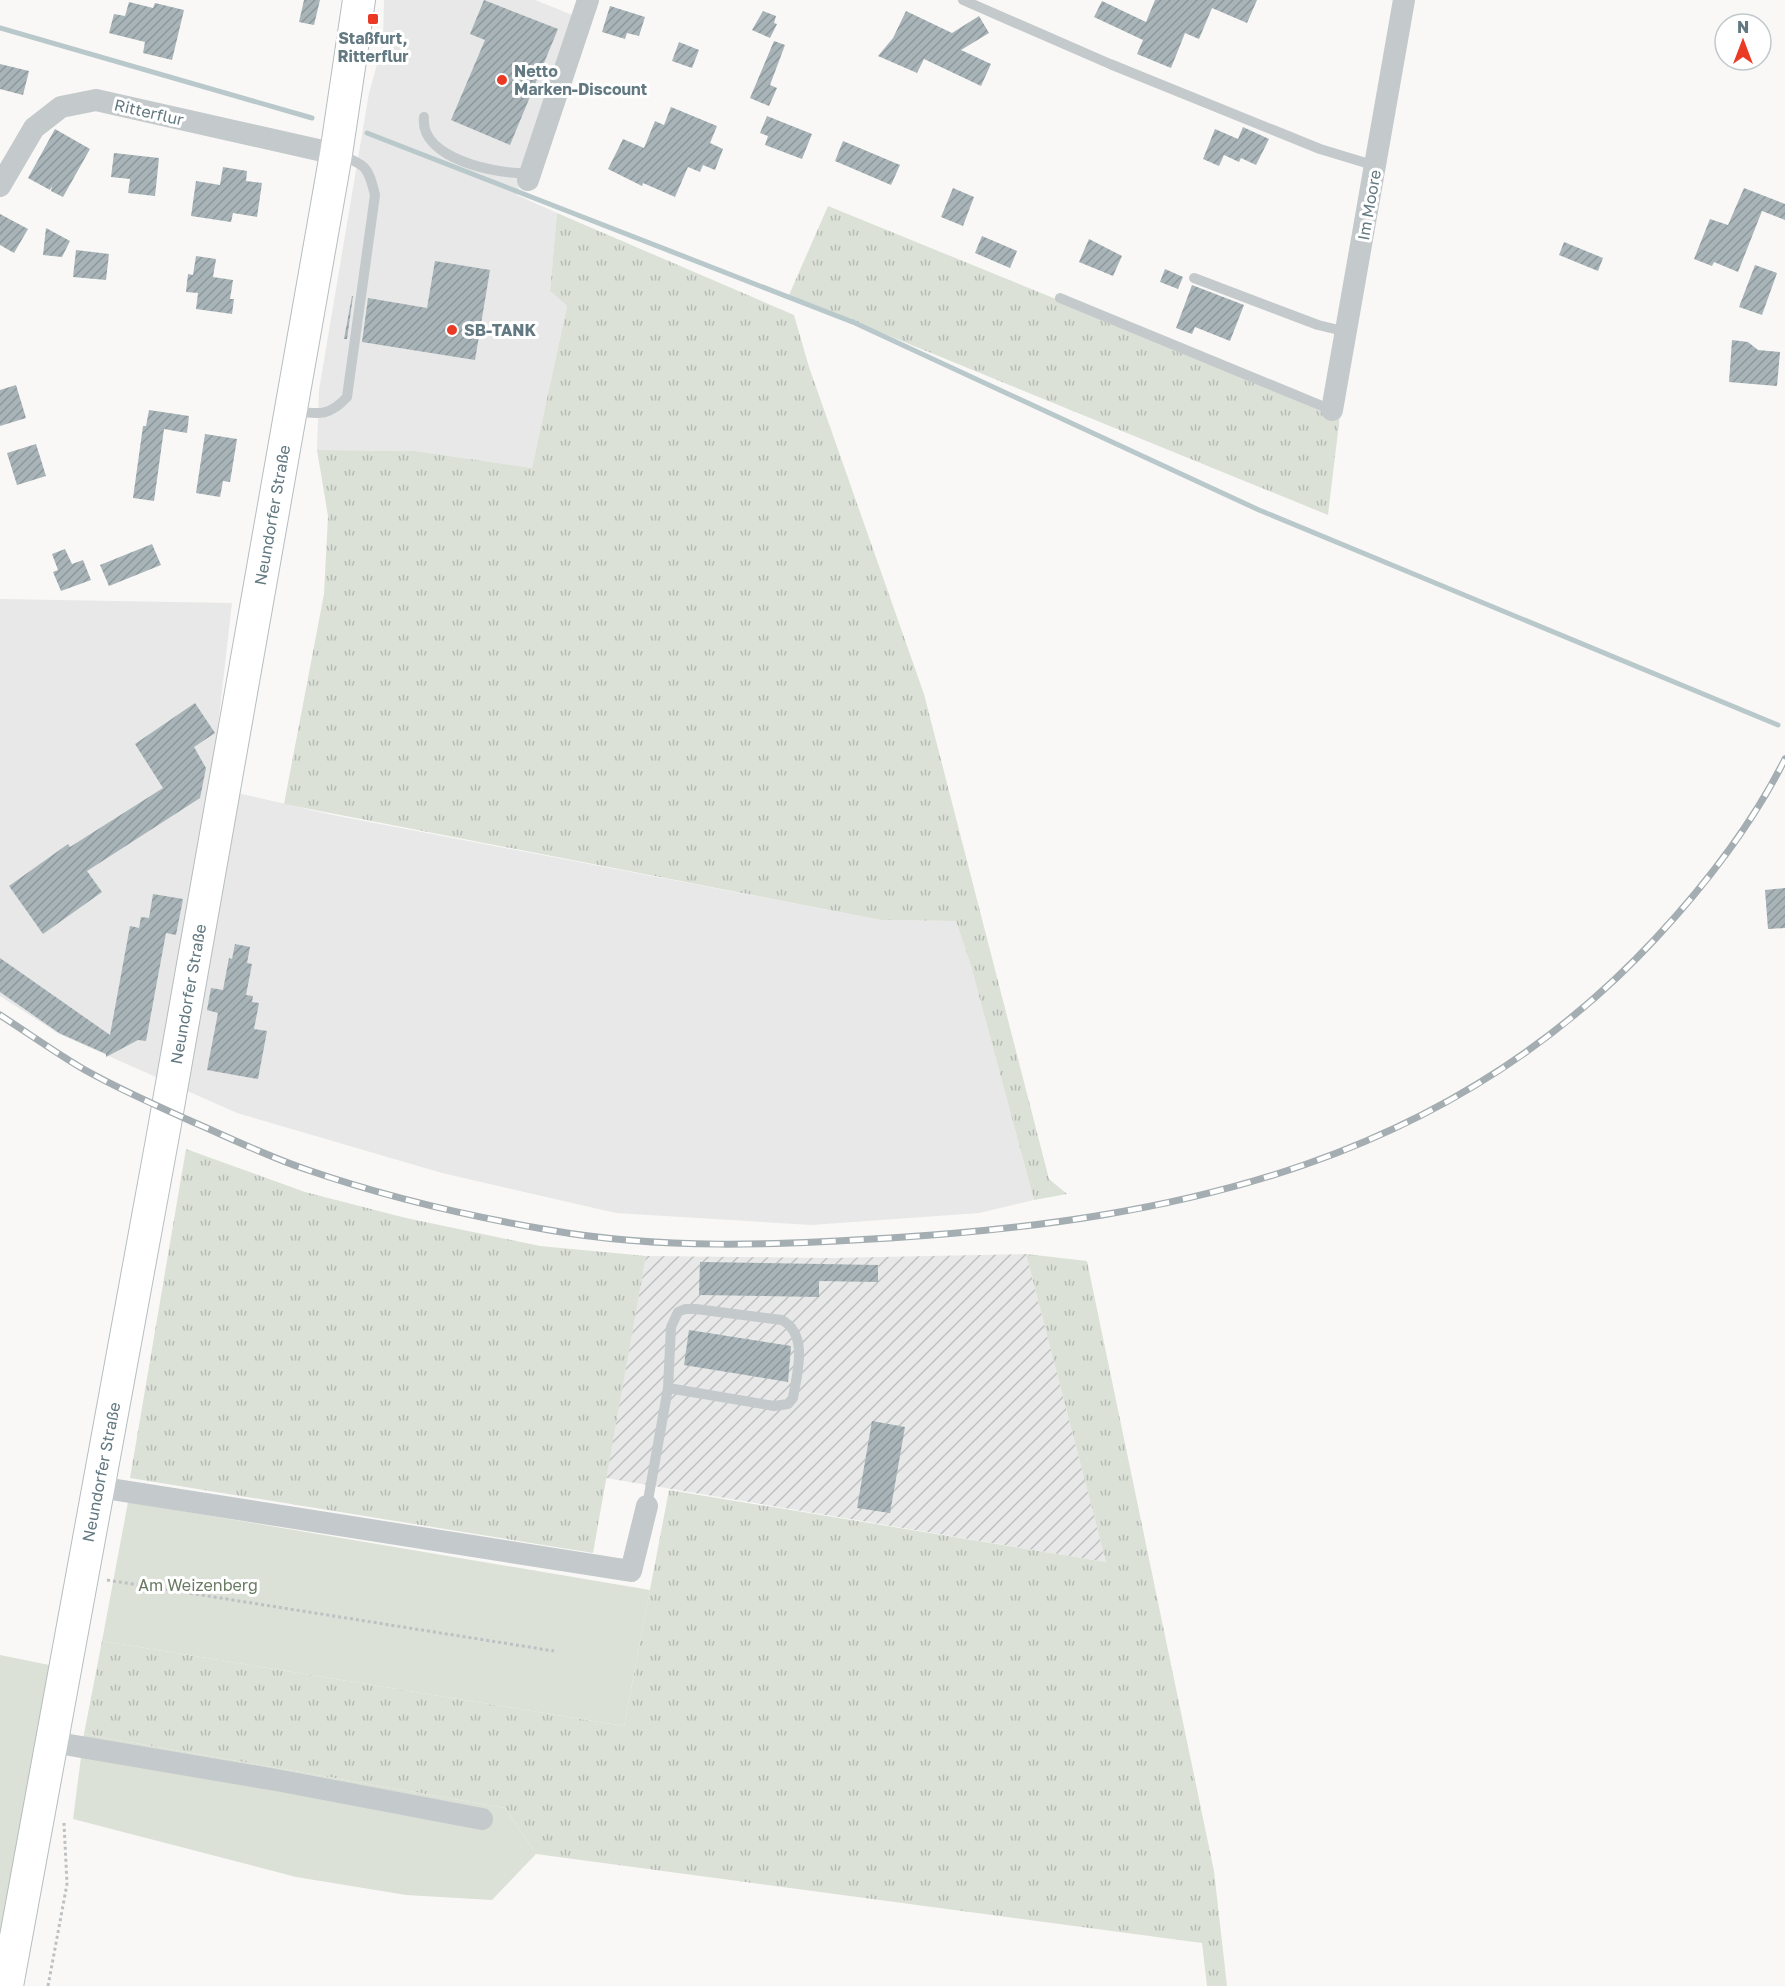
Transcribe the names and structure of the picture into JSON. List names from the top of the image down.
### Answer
{
  "streets": {
    "main road": ["Neundorfer Straße"],
    "street": ["Ritterflur", "Im Moore"]
  },
  "crossings": [
    ["Ritterflur", "Neundorfer Straße"]
  ],
  "parks": ["Am Weizenberg"],
  "places": {
    "transit": ["Staßfurt, Ritterflur"],
    "other": ["Netto Marken-Discount", "SB-TANK"]
  },
  "north": "top"
}
